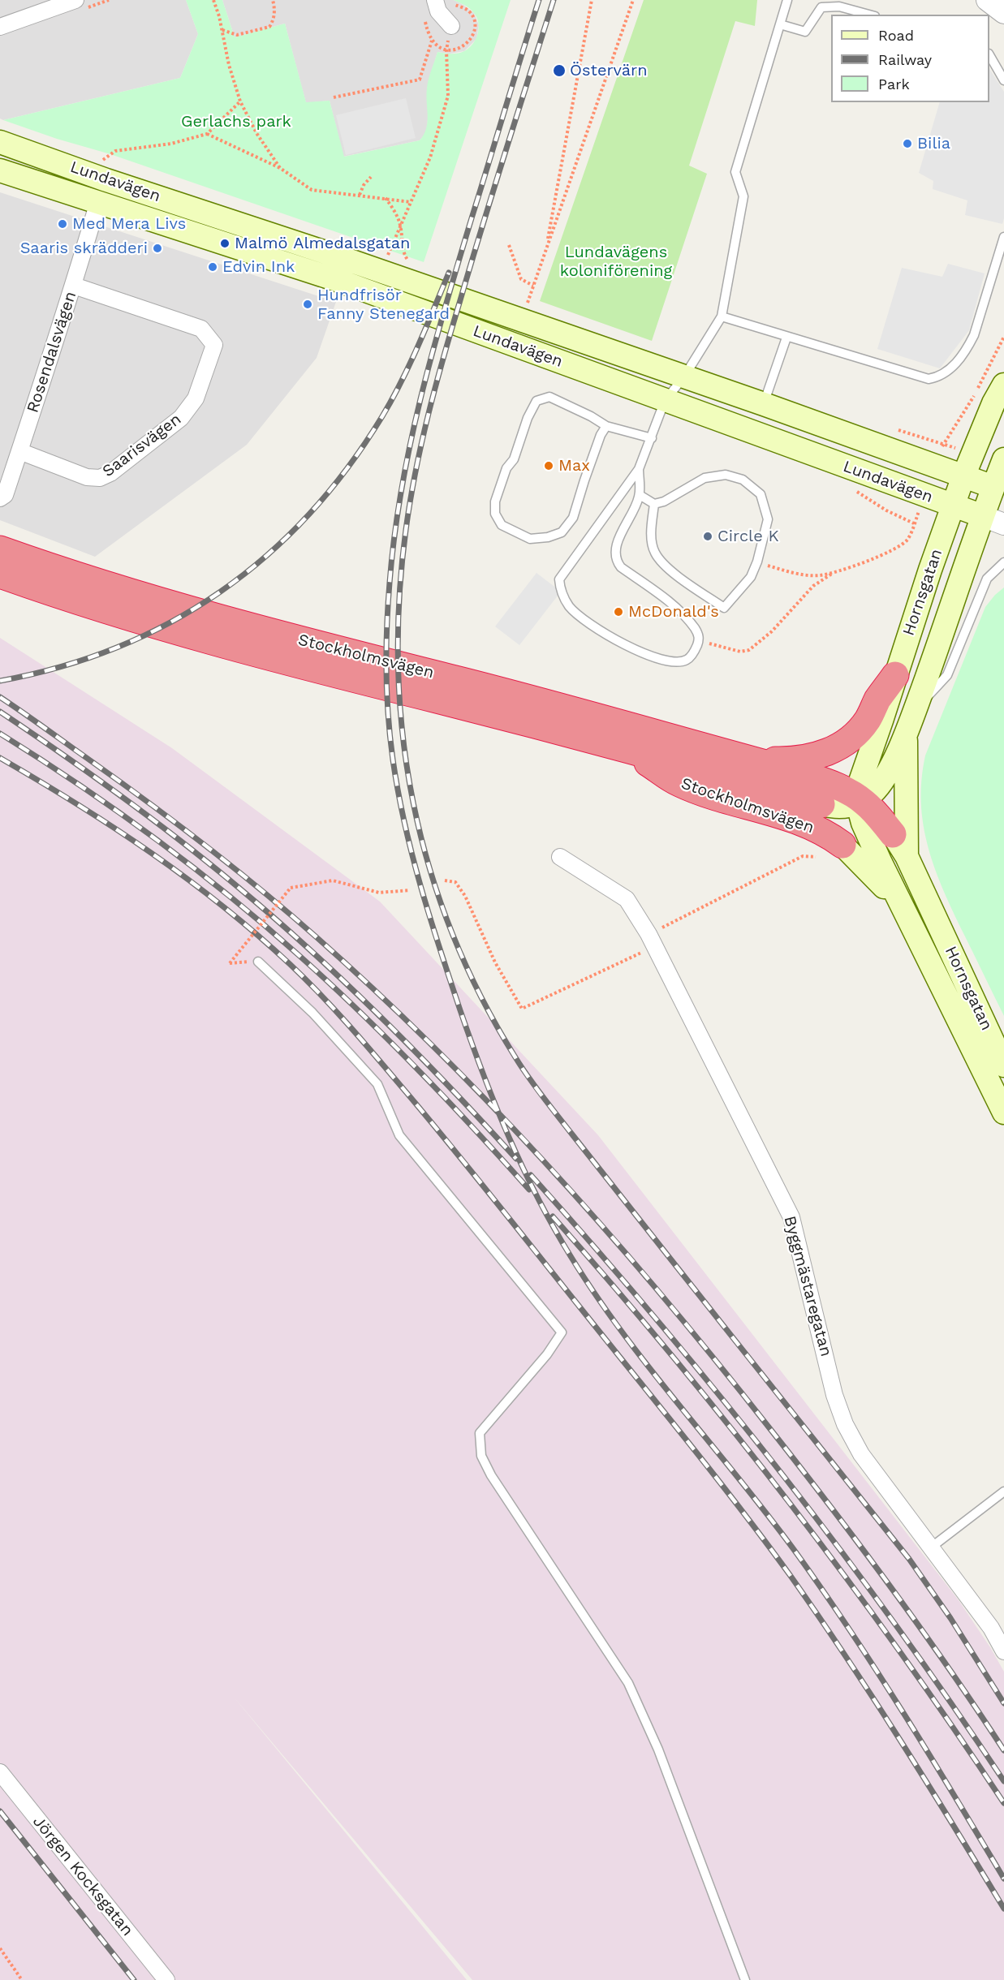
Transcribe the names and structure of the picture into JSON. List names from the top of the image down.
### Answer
{
  "streets": {
    "highway": ["Stockholmsvägen"],
    "main road": ["Lundavägen", "Hornsgatan"],
    "street": [
      "Rosendalsvägen",
      "Saarisvägen",
      "Byggmästaregatan",
      "Jörgen Kocksgatan"
    ]
  },
  "crossings": [
    ["Lundavägen", "Rosendalsvägen"],
    ["Lundavägen", "Hornsgatan"],
    ["Rosendalsvägen", "Saarisvägen"],
    ["Hornsgatan", "Stockholmsvägen"]
  ],
  "parks": ["Gerlachs park", "Lundavägens koloniförening"],
  "places": [
    "Östervärn",
    "Bilia",
    "Med Mera Livs",
    "Malmö Almedalsgatan",
    "Saaris skrädderi",
    "Edvin Ink",
    "Hundfrisör Fanny Stenegard",
    "Max",
    "Circle K",
    "McDonald's"
  ],
  "legend": ["Road", "Railway", "Park"]
}
